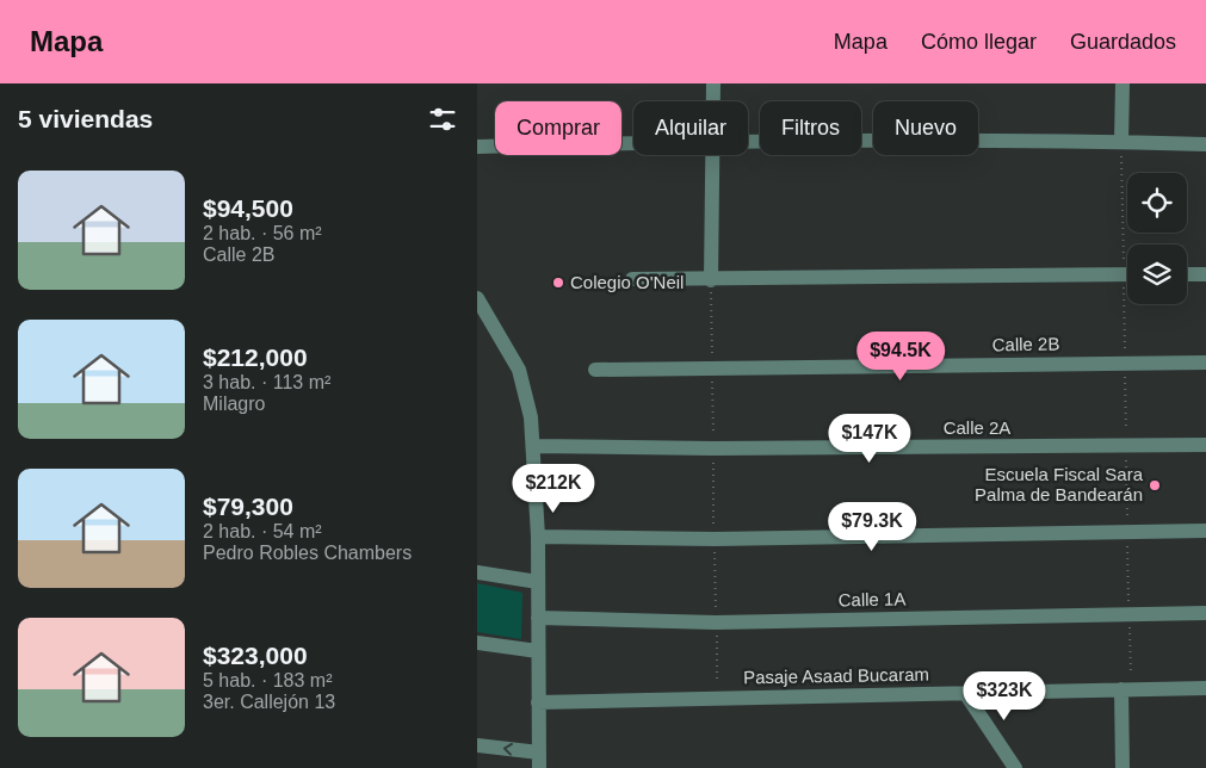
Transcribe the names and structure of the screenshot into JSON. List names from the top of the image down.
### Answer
{
  "streets": {
    "street": [
      "Calle 2B",
      "Calle 2A",
      "Calle 1A",
      "Pasaje Asaad Bucaram"
    ]
  },
  "places": ["Colegio O'Neil", "Escuela Fiscal Sara Palma de Bandearán"],
  "page": {
    "header": "Mapa",
    "nav": ["Mapa", "Cómo llegar", "Guardados"],
    "heading": "5 viviendas",
    "chip": [
      "Comprar",
      "Alquilar",
      "Filtros",
      "Nuevo"
    ],
    "list": [
      {
        "name": "$94,500",
        "note": "2 hab. · 56 m² · Calle 2B"
      },
      {
        "name": "$212,000",
        "note": "3 hab. · 113 m² · Milagro"
      },
      {
        "name": "$79,300",
        "note": "2 hab. · 54 m² · Pedro Robles Chambers"
      },
      {
        "name": "$323,000",
        "note": "5 hab. · 183 m² · 3er. Callejón 13"
      }
    ],
    "price": [
      "$94.5K",
      "$147K",
      "$212K",
      "$79.3K",
      "$323K"
    ]
  }
}
